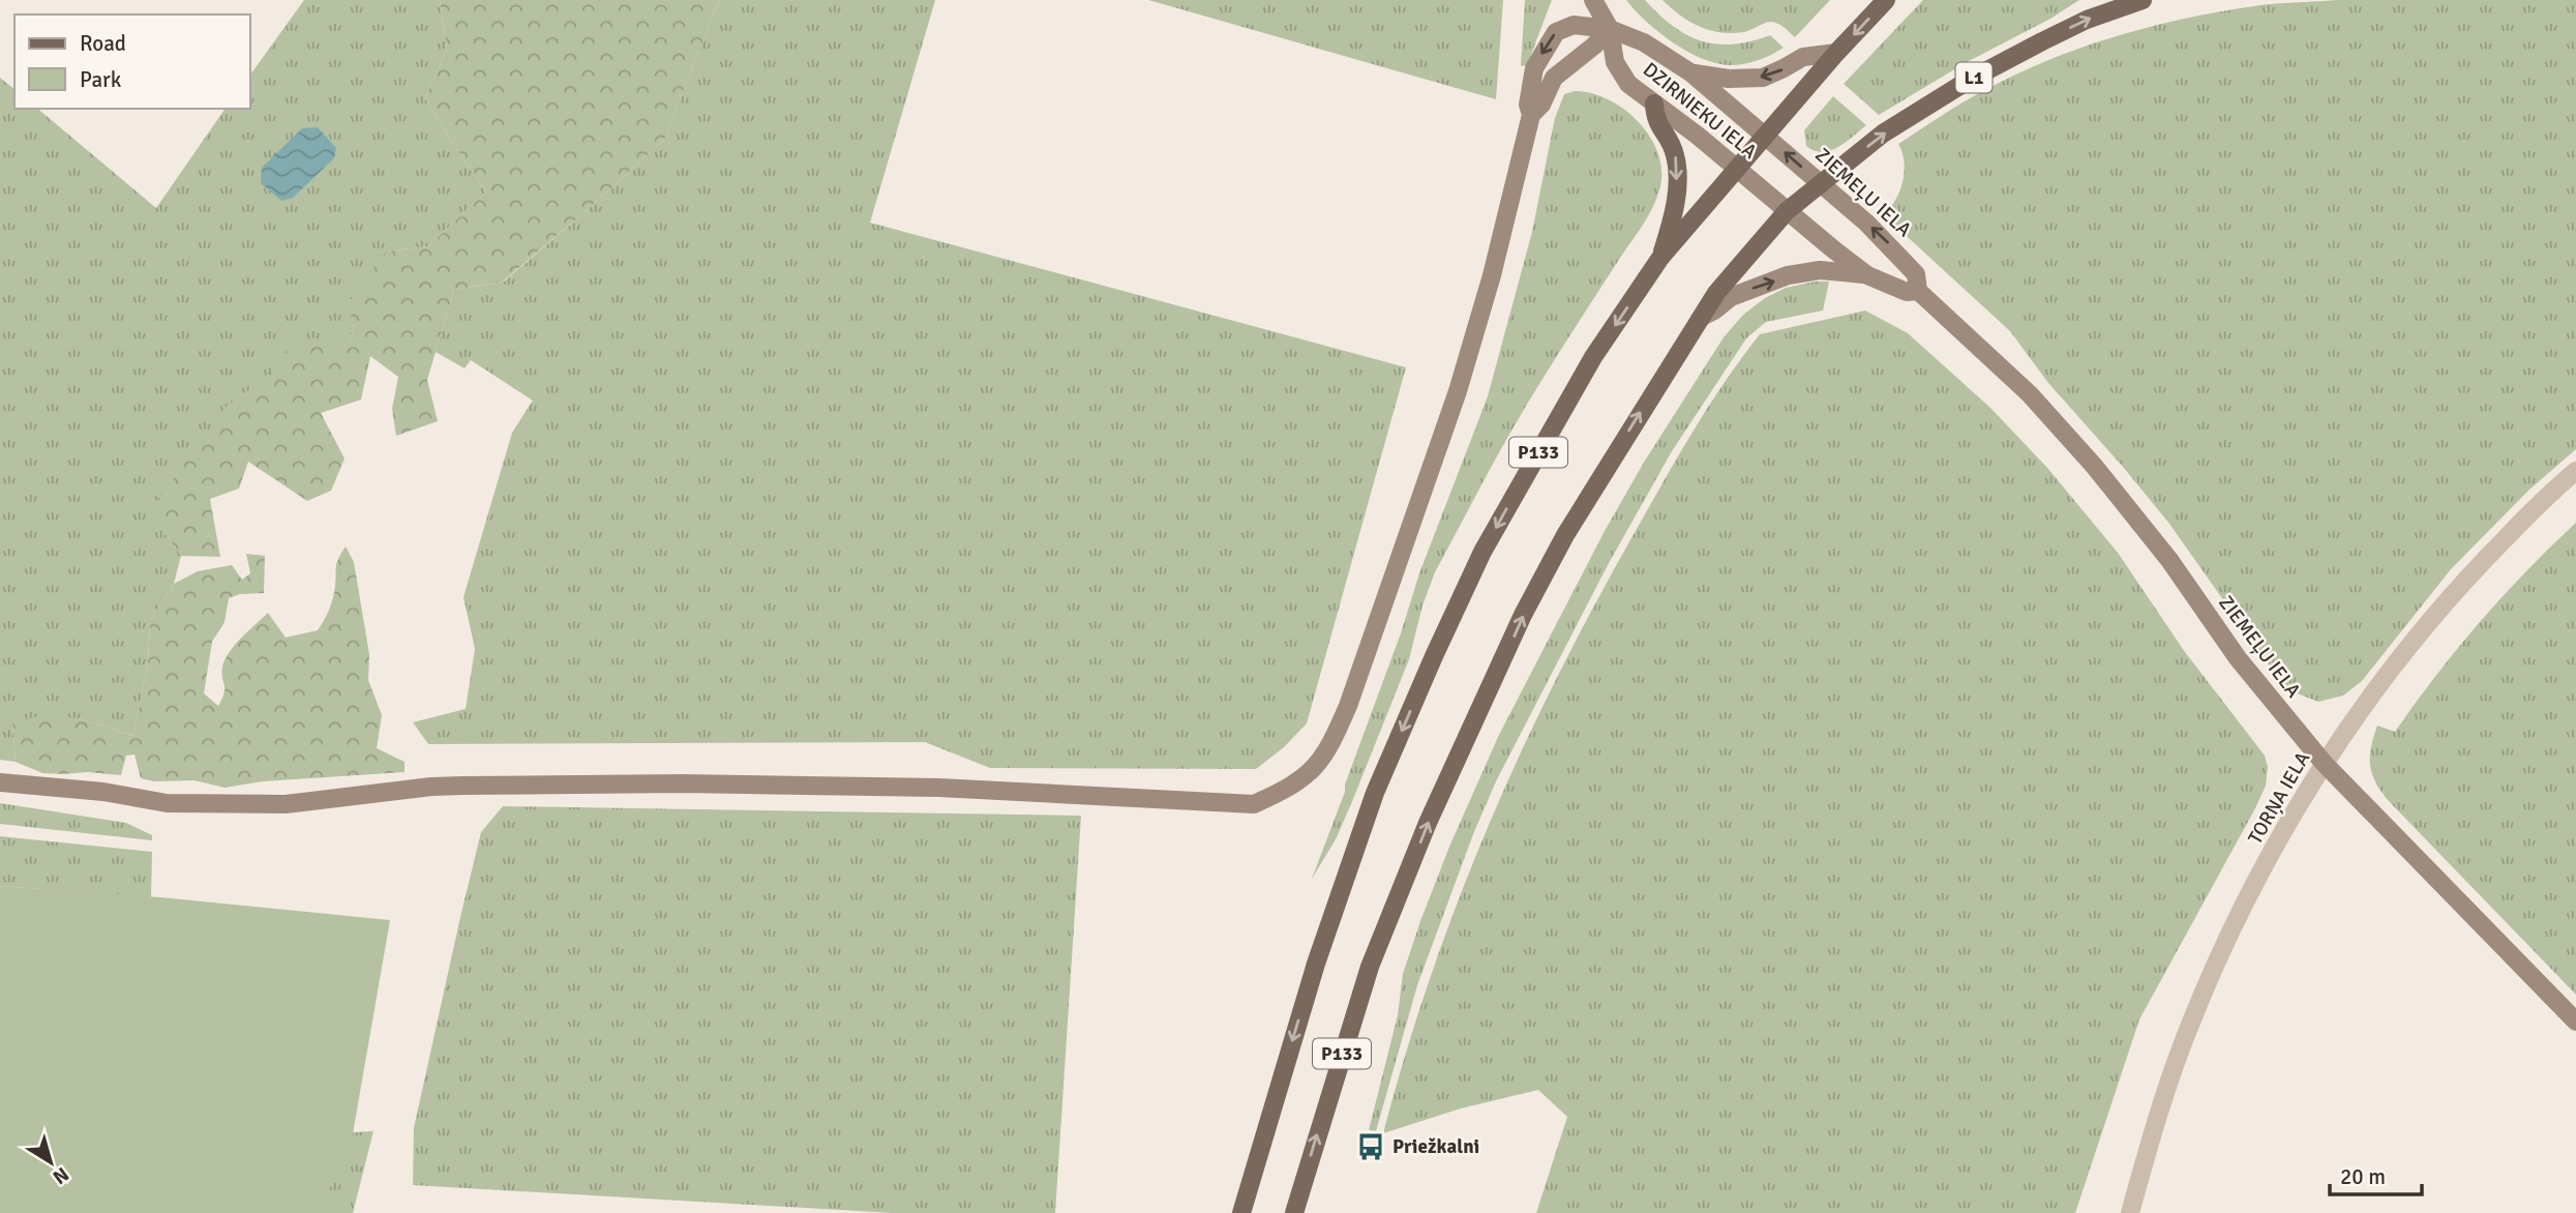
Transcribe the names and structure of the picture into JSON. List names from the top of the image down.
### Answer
{
  "streets": {
    "main road": ["L1", "P133"],
    "street": ["DZIRNIEKU IELA", "ZIEMEĻU IELA", "TORŅA IELA"]
  },
  "crossings": [
    ["L1", "DZIRNIEKU IELA"],
    ["L1", "ZIEMEĻU IELA"],
    ["L1", "P133"],
    ["DZIRNIEKU IELA", "ZIEMEĻU IELA"],
    ["DZIRNIEKU IELA", "P133"],
    ["ZIEMEĻU IELA", "P133"],
    ["ZIEMEĻU IELA", "TORŅA IELA"]
  ],
  "places": {
    "bus stop": ["Priežkalni"]
  },
  "legend": ["Road", "Park"],
  "scale_bar": "20 m",
  "north": "bottom right"
}
